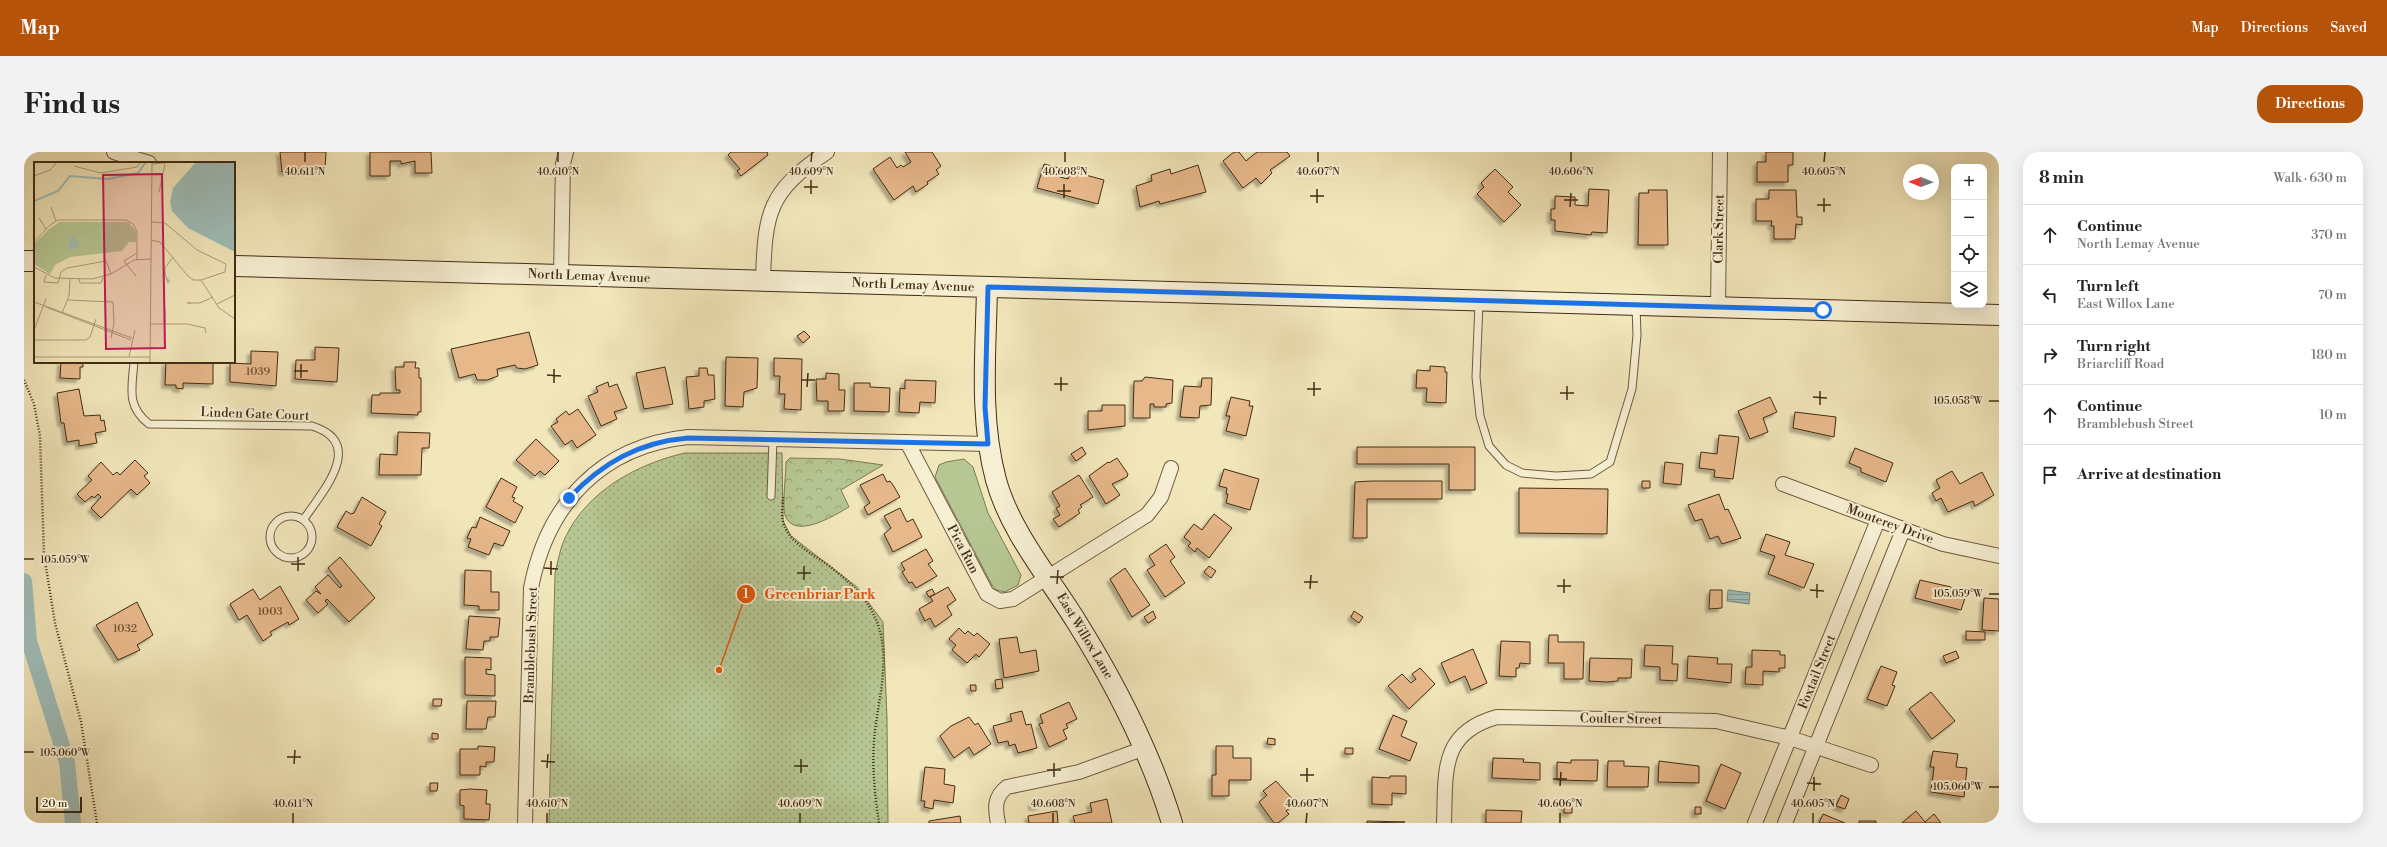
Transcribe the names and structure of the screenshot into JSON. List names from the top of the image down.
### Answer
{
  "streets": {
    "main road": ["North Lemay Avenue", "East Willox Lane"],
    "street": [
      "Clark Street",
      "Monterey Drive",
      "Pica Run",
      "Bramblebush Street",
      "Foxtail Street",
      "Coulter Street"
    ],
    "lane": ["Linden Gate Court"]
  },
  "crossings": [
    ["Clark Street", "North Lemay Avenue"],
    ["North Lemay Avenue", "East Willox Lane"],
    ["Monterey Drive", "Foxtail Street"],
    ["Pica Run", "East Willox Lane"],
    ["Pica Run", "Bramblebush Street"],
    ["East Willox Lane", "Bramblebush Street"],
    ["Foxtail Street", "Coulter Street"]
  ],
  "places": ["Greenbriar Park"],
  "house_numbers": ["1039", "1003", "1032"],
  "scale_bar": "20 m",
  "north": "left",
  "page": {
    "header": "Map",
    "nav": ["Map", "Directions", "Saved"],
    "buttons": "Directions",
    "title": "Find us",
    "heading": ["8 min", "Walk · 630 m"],
    "map_buttons": ["+", "−"],
    "list": [
      ["Continue", "North Lemay Avenue", "370 m"],
      ["Turn left", "East Willox Lane", "70 m"],
      ["Turn right", "Briarcliff Road", "180 m"],
      ["Continue", "Bramblebush Street", "10 m"],
      "Arrive at destination"
    ],
    "scale": "20 m"
  },
  "coordinates": [
    "40.611°N",
    "40.610°N",
    "40.609°N",
    "40.608°N",
    "40.607°N",
    "40.606°N",
    "40.605°N",
    "105.058°W",
    "105.059°W",
    "105.060°W"
  ]
}
